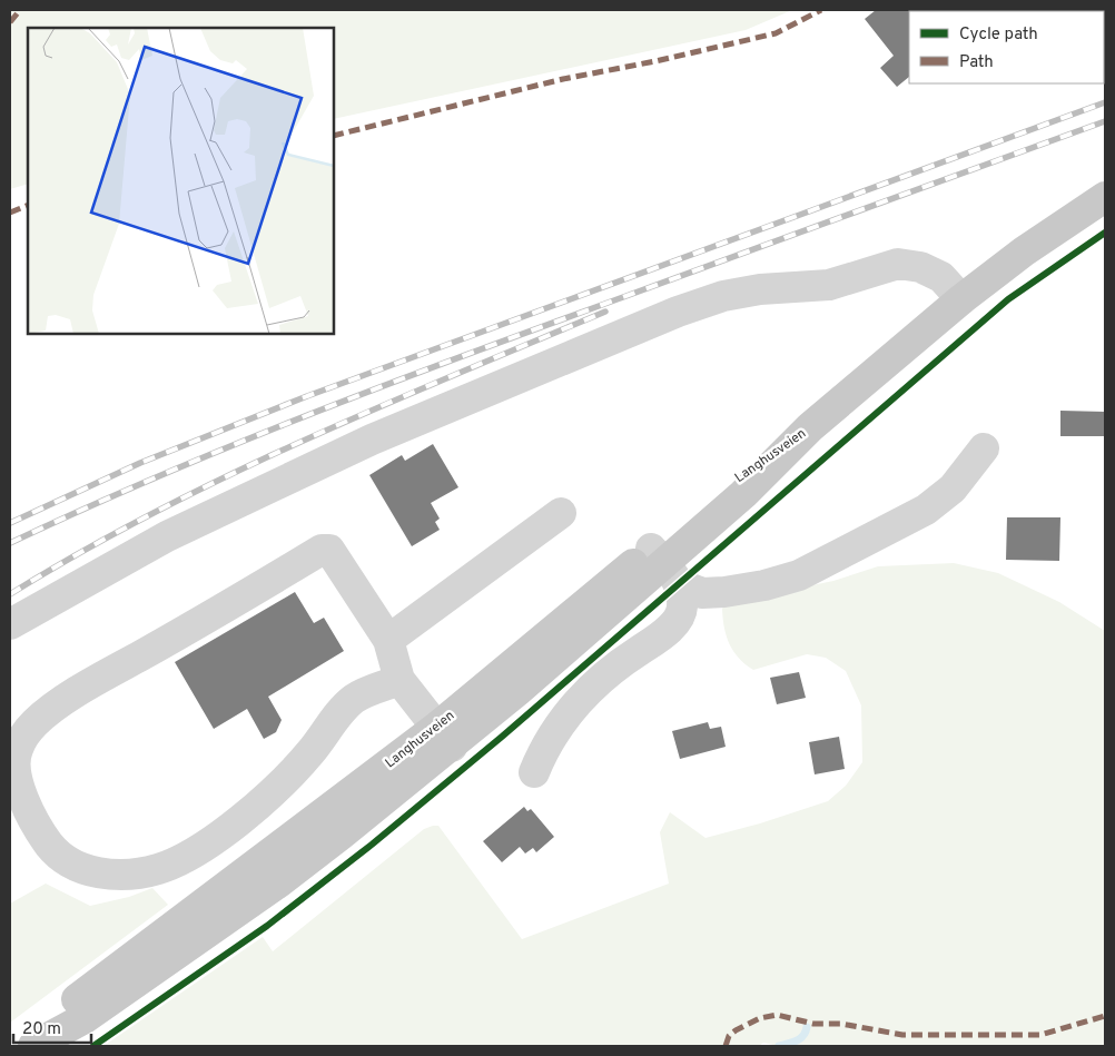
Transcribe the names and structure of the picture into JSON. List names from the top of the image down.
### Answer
{
  "streets": {
    "main road": ["Langhusveien"]
  },
  "legend": ["Cycle path", "Path"],
  "scale_bar": "20 m"
}
